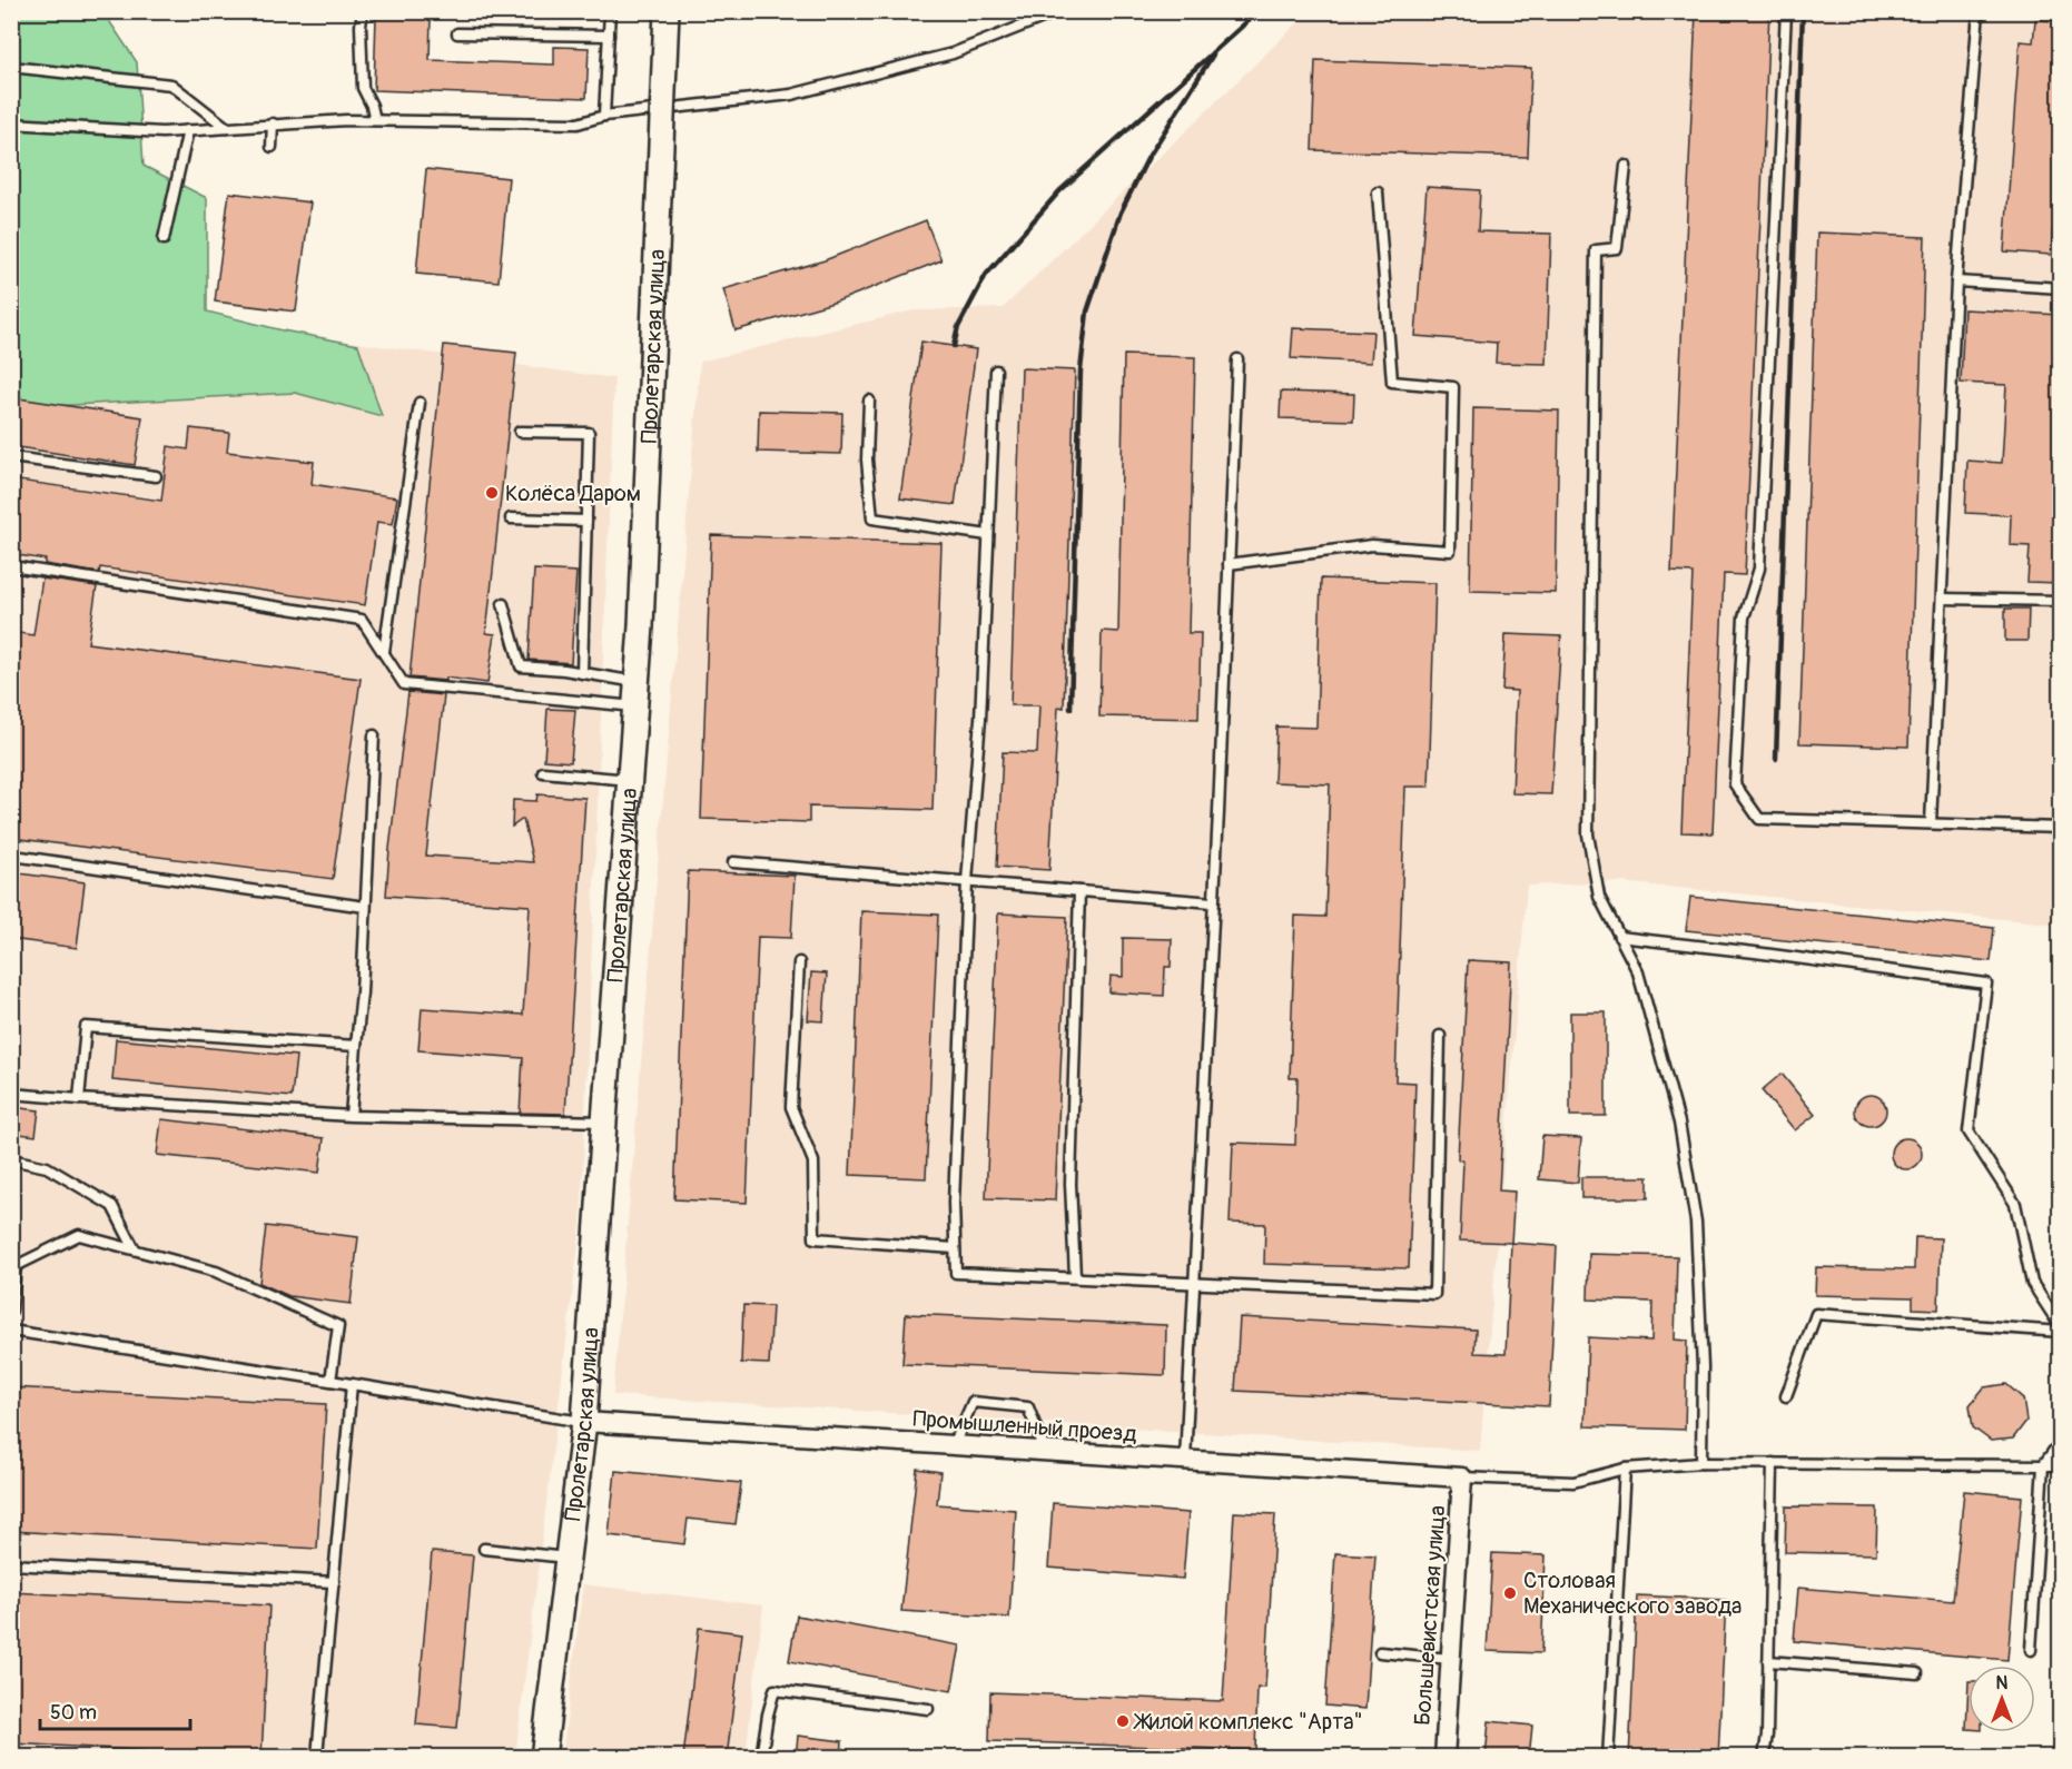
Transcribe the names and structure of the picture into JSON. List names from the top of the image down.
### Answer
{
  "streets": {
    "street": ["Пролетарская улица", "Промышленный проезд", "Большевистская улица"]
  },
  "crossings": [
    ["Пролетарская улица", "Промышленный проезд"],
    ["Промышленный проезд", "Большевистская улица"]
  ],
  "places": ["Колёса Даром", "Столовая Механического завода", "Жилой комплекс \"Арта\""],
  "scale_bar": "50 m",
  "north": "top"
}
